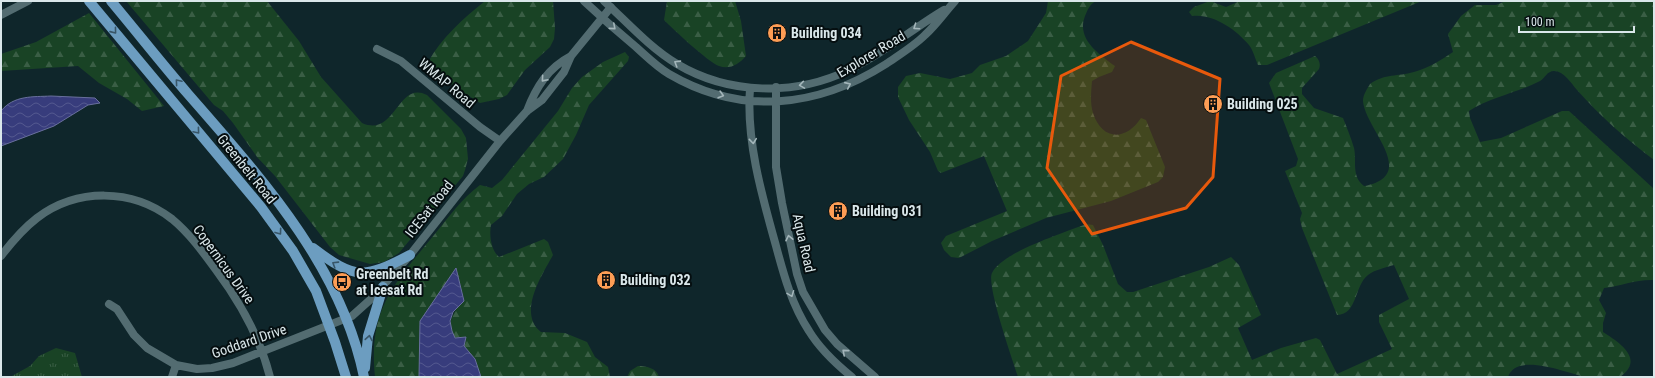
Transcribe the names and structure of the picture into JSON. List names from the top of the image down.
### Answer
{
  "streets": {
    "main road": ["Greenbelt Road"],
    "street": [
      "Explorer Road",
      "WMAP Road",
      "ICESat Road",
      "Aqua Road",
      "Copernicus Drive",
      "Goddard Drive"
    ]
  },
  "crossings": [
    ["Explorer Road", "ICESat Road"],
    ["Explorer Road", "Aqua Road"],
    ["WMAP Road", "ICESat Road"],
    ["Greenbelt Road", "ICESat Road"],
    ["Greenbelt Road", "Goddard Drive"],
    ["ICESat Road", "Goddard Drive"],
    ["Copernicus Drive", "Goddard Drive"]
  ],
  "places": {
    "building": [
      "Building 034",
      "Building 025",
      "Building 031",
      "Building 032"
    ],
    "bus stop": ["Greenbelt Rd at Icesat Rd"]
  },
  "scale_bar": "100 m"
}
